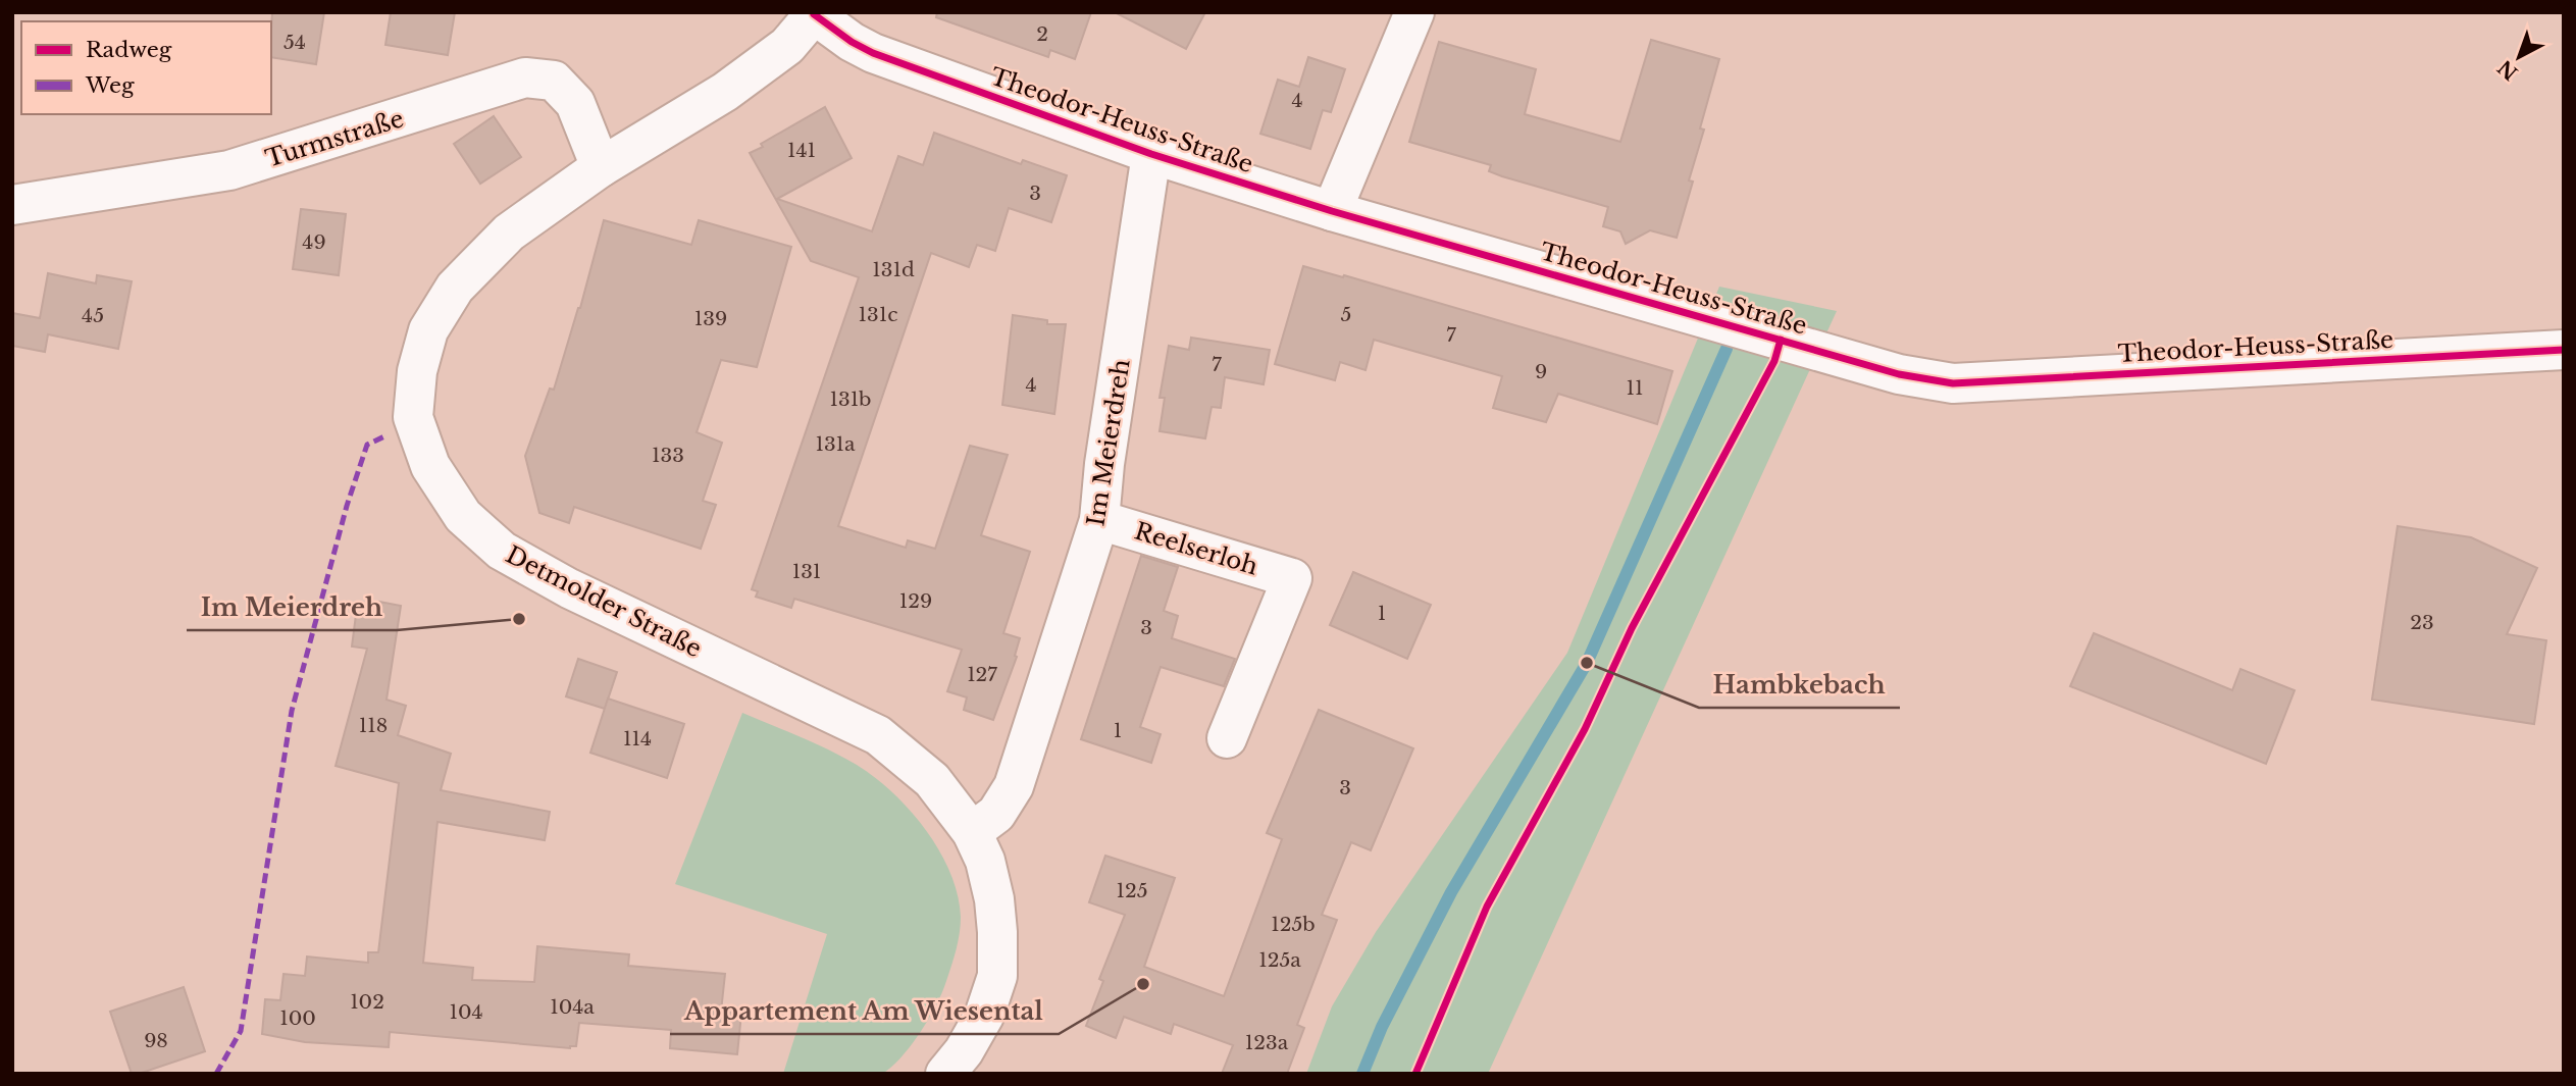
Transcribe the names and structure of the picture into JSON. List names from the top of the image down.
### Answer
{
  "streets": {
    "street": [
      "Theodor-Heuss-Straße",
      "Turmstraße",
      "Im Meierdreh",
      "Reelserloh",
      "Detmolder Straße"
    ]
  },
  "crossings": [
    ["Theodor-Heuss-Straße", "Im Meierdreh"],
    ["Theodor-Heuss-Straße", "Detmolder Straße"],
    ["Turmstraße", "Detmolder Straße"],
    ["Im Meierdreh", "Reelserloh"],
    ["Im Meierdreh", "Detmolder Straße"]
  ],
  "places": ["Im Meierdreh", "Hambkebach", "Appartement Am Wiesental"],
  "house_numbers": [
    "2",
    "54",
    "4",
    "141",
    "3",
    "49",
    "131d",
    "131c",
    "5",
    "45",
    "139",
    "7",
    "7",
    "9",
    "4",
    "11",
    "131b",
    "131a",
    "133",
    "131",
    "129",
    "1",
    "23",
    "3",
    "127",
    "118",
    "1",
    "114",
    "3",
    "125",
    "125b",
    "125a",
    "102",
    "104a",
    "104",
    "100",
    "98",
    "123a"
  ],
  "legend": ["Radweg", "Weg"],
  "north": "bottom left"
}
